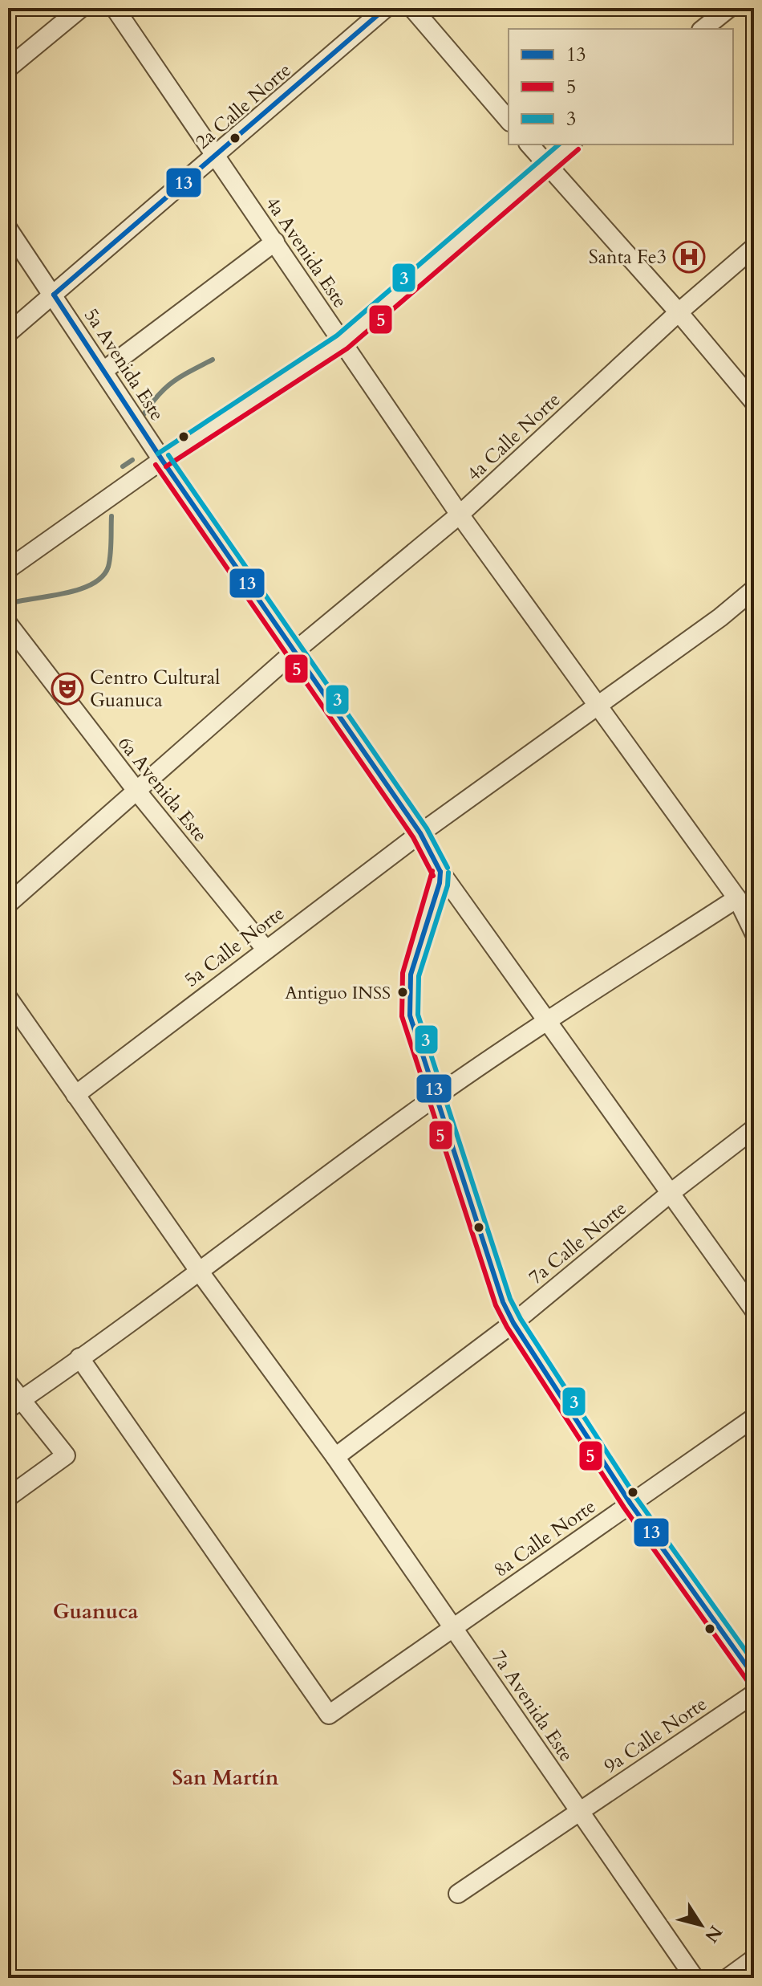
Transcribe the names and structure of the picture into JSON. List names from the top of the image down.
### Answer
{
  "streets": {
    "street": [
      "2a Calle Norte",
      "4a Avenida Este",
      "5a Avenida Este",
      "4a Calle Norte",
      "6a Avenida Este",
      "5a Calle Norte",
      "7a Calle Norte",
      "8a Calle Norte",
      "7a Avenida Este",
      "9a Calle Norte"
    ]
  },
  "crossings": [
    ["2a Calle Norte", "4a Avenida Este"],
    ["2a Calle Norte", "5a Avenida Este"],
    ["4a Avenida Este", "4a Calle Norte"],
    ["4a Avenida Este", "5a Calle Norte"],
    ["5a Avenida Este", "4a Calle Norte"],
    ["5a Avenida Este", "5a Calle Norte"],
    ["5a Avenida Este", "7a Calle Norte"],
    ["4a Calle Norte", "6a Avenida Este"],
    ["6a Avenida Este", "5a Calle Norte"],
    ["5a Calle Norte", "7a Avenida Este"],
    ["7a Calle Norte", "7a Avenida Este"],
    ["8a Calle Norte", "7a Avenida Este"],
    ["7a Avenida Este", "9a Calle Norte"]
  ],
  "districts": ["Guanuca", "San Martín"],
  "places": {
    "hospital": ["Santa Fe3"],
    "theatre": ["Centro Cultural Guanuca"],
    "other": ["Antiguo INSS"]
  },
  "lines": ["transit line 13", "transit line 3", "transit line 5"],
  "legend": ["13", "5", "3"],
  "north": "bottom right"
}
